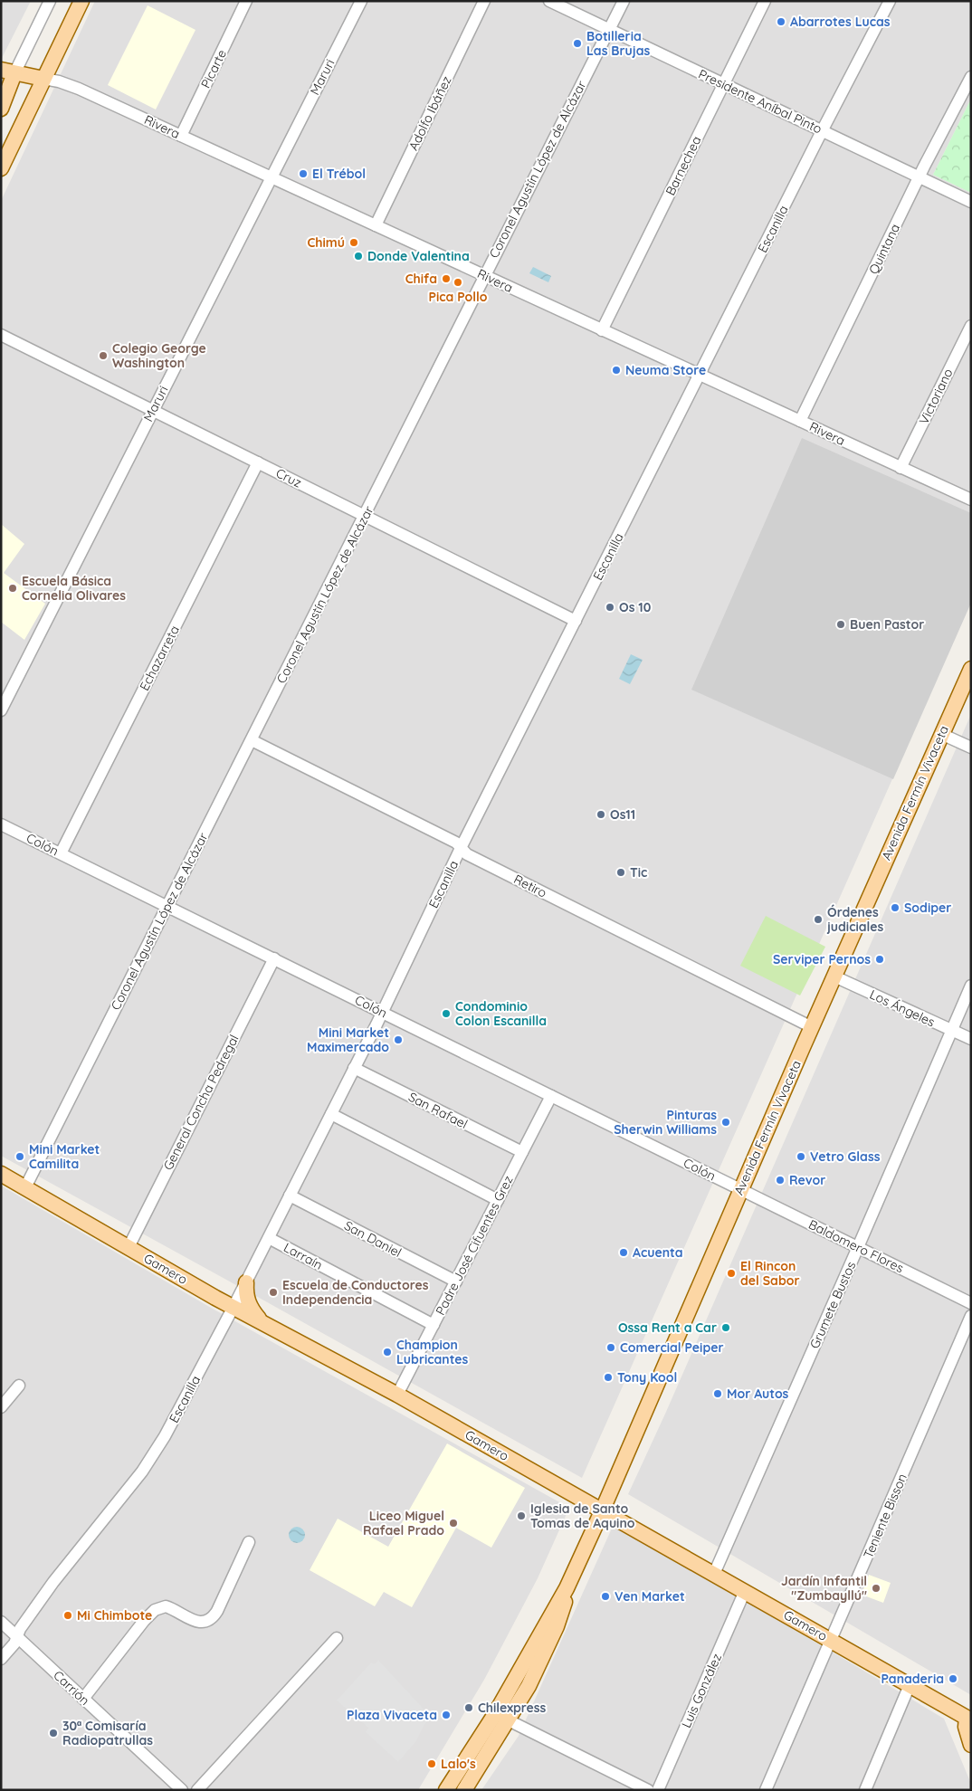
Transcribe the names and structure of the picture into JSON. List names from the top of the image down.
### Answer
{
  "streets": {
    "main road": ["Rivera", "Avenida Fermín Vivaceta", "Gamero"],
    "street": [
      "Picarte",
      "Maruri",
      "Presidente Aníbal Pinto",
      "Adolfo Ibáñez",
      "Barnechea",
      "Coronel Agustín López de Alcázar",
      "Escanilla",
      "Quintana",
      "Victoriano",
      "Cruz",
      "Echazarreta",
      "Colón",
      "Retiro",
      "Los Ángeles",
      "General Concha Pedregal",
      "San Rafael",
      "San Daniel",
      "Padre José Cifuentes Grez",
      "Baldomero Flores",
      "Larraín",
      "Grumete Bustos",
      "Teniente Bisson",
      "Carrión",
      "Luis González"
    ]
  },
  "crossings": [
    ["Picarte", "Rivera"],
    ["Maruri", "Rivera"],
    ["Maruri", "Cruz"],
    ["Presidente Aníbal Pinto", "Barnechea"],
    ["Presidente Aníbal Pinto", "Coronel Agustín López de Alcázar"],
    ["Presidente Aníbal Pinto", "Escanilla"],
    ["Presidente Aníbal Pinto", "Quintana"],
    ["Adolfo Ibáñez", "Rivera"],
    ["Rivera", "Barnechea"],
    ["Rivera", "Coronel Agustín López de Alcázar"],
    ["Rivera", "Escanilla"],
    ["Rivera", "Quintana"],
    ["Rivera", "Victoriano"],
    ["Coronel Agustín López de Alcázar", "Cruz"],
    ["Coronel Agustín López de Alcázar", "Colón"],
    ["Coronel Agustín López de Alcázar", "Retiro"],
    ["Coronel Agustín López de Alcázar", "Gamero"],
    ["Escanilla", "Cruz"],
    ["Escanilla", "Colón"],
    ["Escanilla", "Retiro"],
    ["Escanilla", "San Rafael"],
    ["Escanilla", "San Daniel"],
    ["Escanilla", "Larraín"],
    ["Escanilla", "Gamero"],
    ["Escanilla", "Carrión"],
    ["Cruz", "Echazarreta"],
    ["Echazarreta", "Colón"],
    ["Avenida Fermín Vivaceta", "Colón"],
    ["Avenida Fermín Vivaceta", "Retiro"],
    ["Avenida Fermín Vivaceta", "Los Ángeles"],
    ["Avenida Fermín Vivaceta", "Baldomero Flores"],
    ["Avenida Fermín Vivaceta", "Gamero"],
    ["Colón", "General Concha Pedregal"],
    ["Colón", "Padre José Cifuentes Grez"],
    ["Colón", "Baldomero Flores"],
    ["Los Ángeles", "Grumete Bustos"],
    ["General Concha Pedregal", "Gamero"],
    ["San Rafael", "Padre José Cifuentes Grez"],
    ["San Daniel", "Padre José Cifuentes Grez"],
    ["Padre José Cifuentes Grez", "Larraín"],
    ["Padre José Cifuentes Grez", "Gamero"],
    ["Baldomero Flores", "Grumete Bustos"],
    ["Gamero", "Grumete Bustos"],
    ["Gamero", "Teniente Bisson"],
    ["Gamero", "Luis González"]
  ],
  "places": [
    "Abarrotes Lucas",
    "Botilleria Las Brujas",
    "El Trébol",
    "Chimú",
    "Donde Valentina",
    "Chifa",
    "Pica Pollo",
    "Colegio George Washington",
    "Neuma Store",
    "Escuela Básica Cornelia Olivares",
    "Os 10",
    "Buen Pastor",
    "Os11",
    "Tic",
    "Sodiper",
    "Órdenes judiciales",
    "Serviper Pernos",
    "Condominio Colon Escanilla",
    "Mini Market Maximercado",
    "Pinturas Sherwin Williams",
    "Mini Market Camilita",
    "Vetro Glass",
    "Revor",
    "Acuenta",
    "El Rincon del Sabor",
    "Escuela de Conductores Independencia",
    "Ossa Rent a Car",
    "Comercial Peiper",
    "Champion Lubricantes",
    "Tony Kool",
    "Mor Autos",
    "Iglesia de Santo Tomas de Aquino",
    "Liceo Miguel Rafael Prado",
    "Jardín Infantil \"Zumbayllú\"",
    "Ven Market",
    "Mi Chimbote",
    "Panaderia",
    "Chilexpress",
    "Plaza Vivaceta",
    "30ª Comisaría Radiopatrullas",
    "Lalo's"
  ]
}
